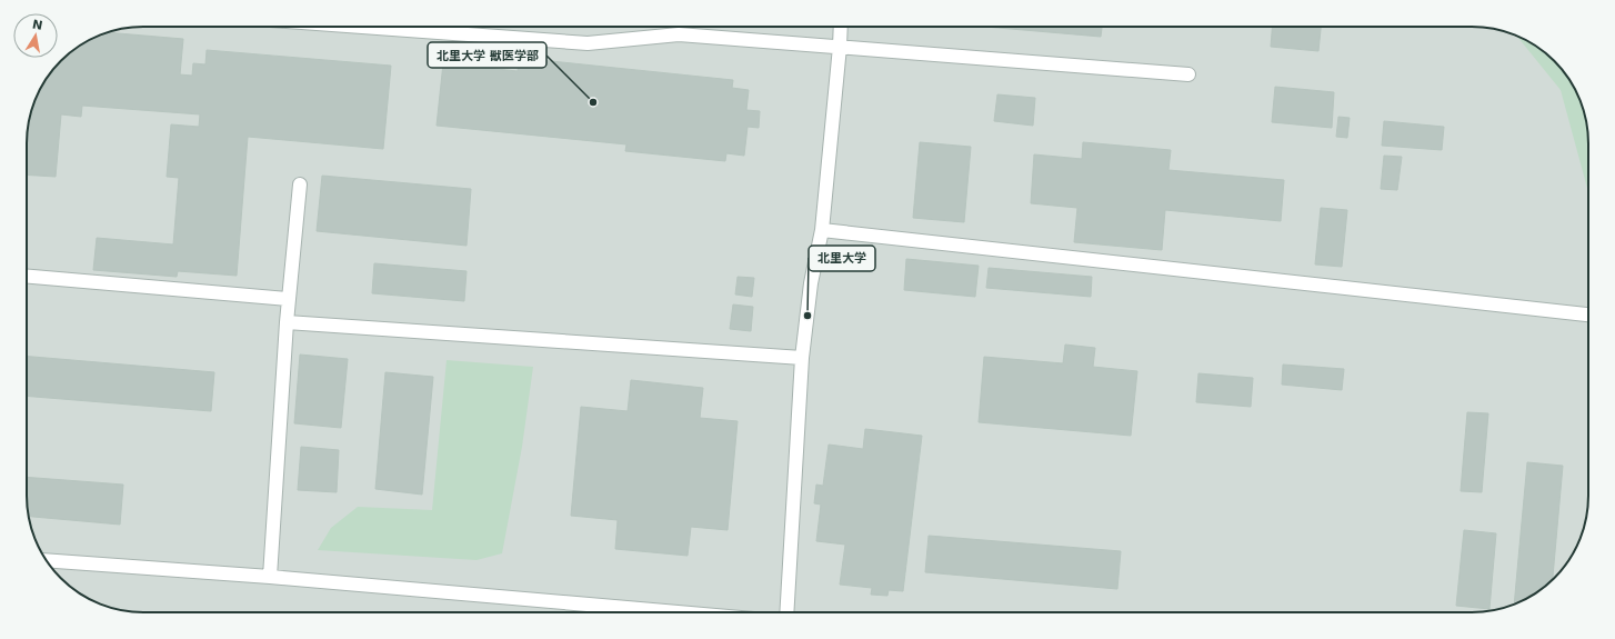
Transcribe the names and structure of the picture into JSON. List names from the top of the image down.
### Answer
{
  "places": ["北里大学 獣医学部", "北里大学"],
  "north": "top"
}
